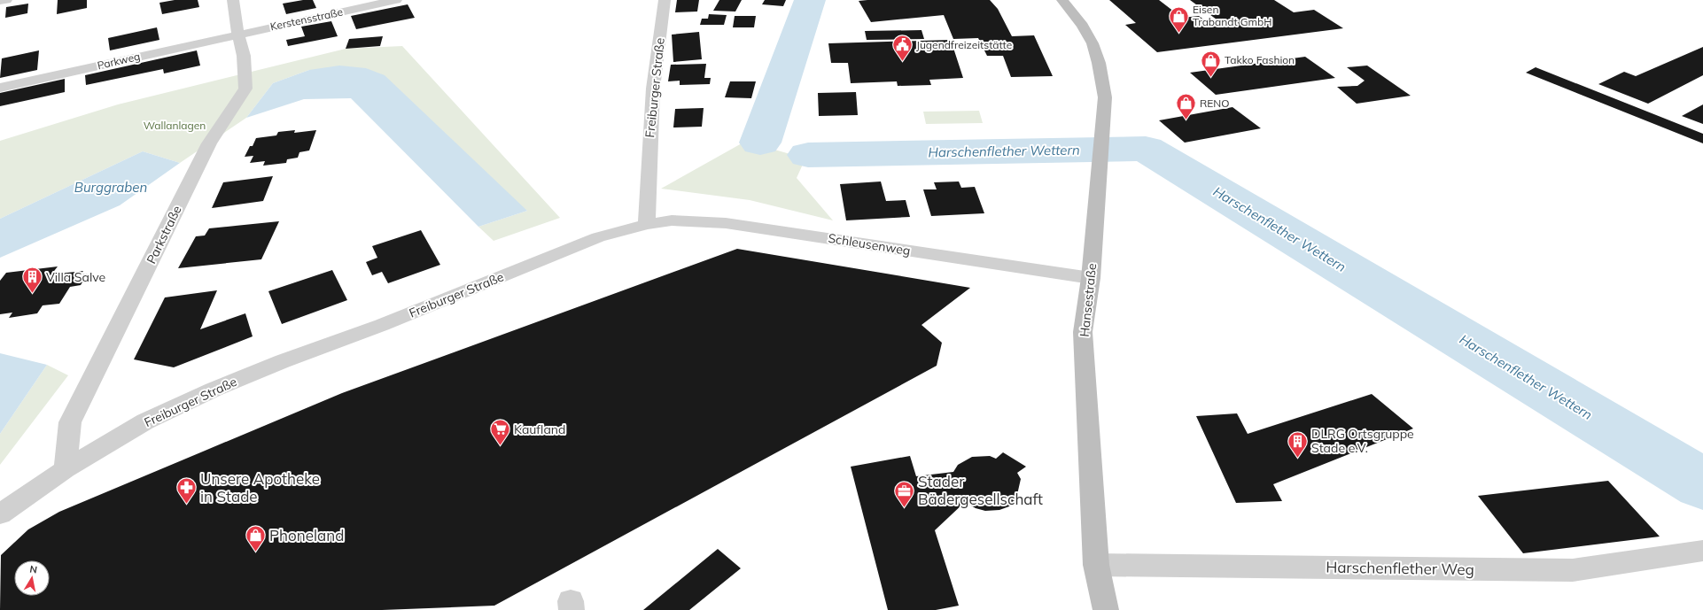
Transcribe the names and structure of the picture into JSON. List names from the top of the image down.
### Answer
{
  "streets": {
    "main road": ["Hansestraße"],
    "street": [
      "Kerstensstraße",
      "Parkweg",
      "Freiburger Straße",
      "Parkstraße",
      "Schleusenweg",
      "Harschenflether Weg"
    ]
  },
  "crossings": [
    ["Kerstensstraße", "Parkweg"],
    ["Kerstensstraße", "Parkstraße"],
    ["Parkweg", "Parkstraße"],
    ["Freiburger Straße", "Parkstraße"],
    ["Freiburger Straße", "Schleusenweg"],
    ["Schleusenweg", "Hansestraße"],
    ["Hansestraße", "Harschenflether Weg"]
  ],
  "water": ["Harschenflether Wettern", "Burggraben"],
  "parks": ["Wallanlagen"],
  "places": {
    "shop": [
      "Eisen Trabandt GmbH",
      "Takko Fashion",
      "RENO",
      "Phoneland"
    ],
    "public building": ["Jugendfreizeitstätte"],
    "building": ["Villa Salve", "DLRG Ortsgruppe Stade e.V."],
    "supermarket": ["Kaufland"],
    "pharmacy": ["Unsere Apotheke in Stade"],
    "office": ["Stader Bädergesellschaft"]
  },
  "north": "top"
}
